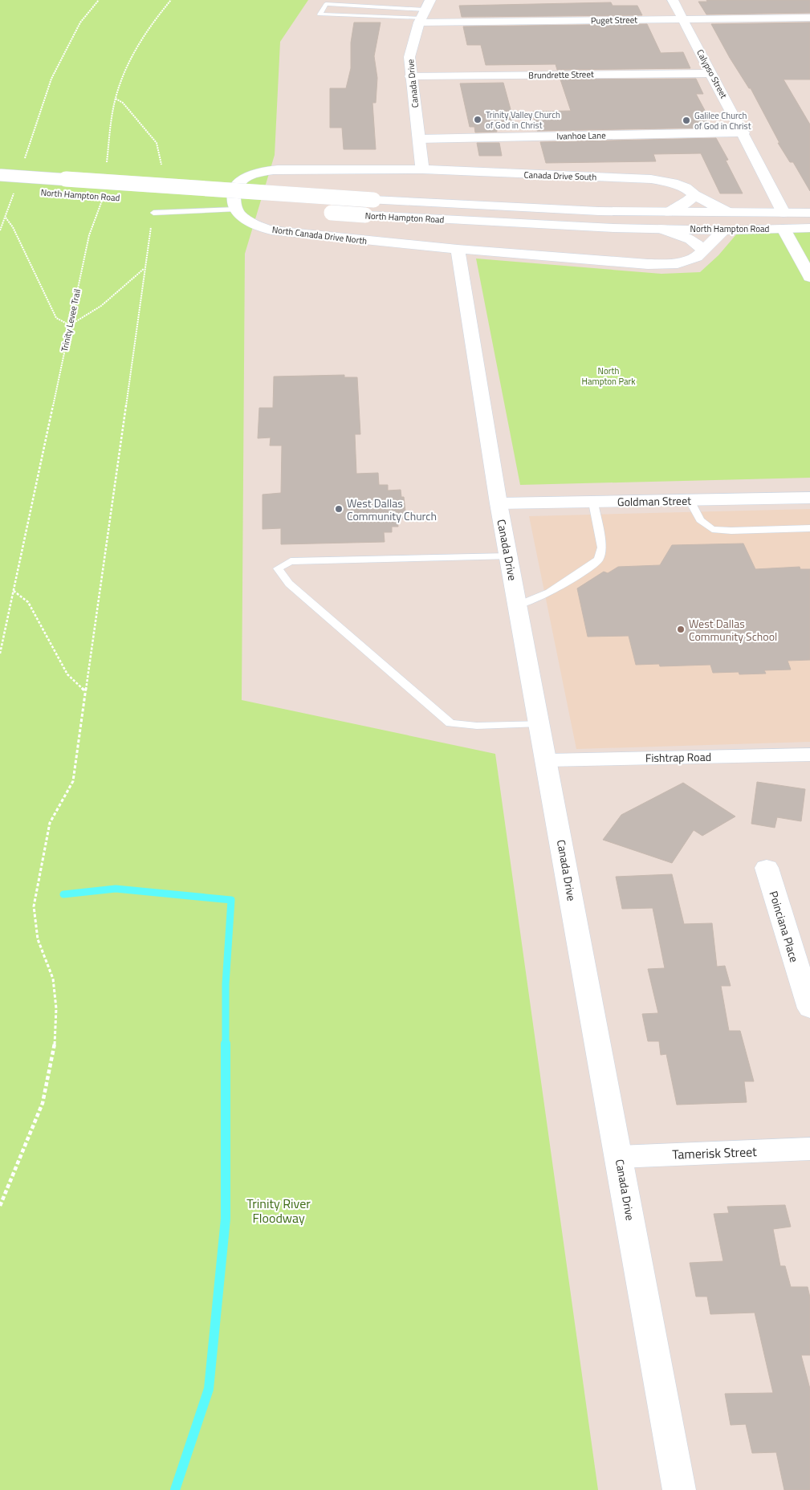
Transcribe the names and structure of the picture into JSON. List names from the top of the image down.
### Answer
{
  "streets": {
    "street": [
      "Puget Street",
      "Calypso Street",
      "Brundrette Street",
      "Canada Drive",
      "Ivanhoe Lane",
      "Canada Drive South",
      "North Hampton Road",
      "North Canada Drive North",
      "Goldman Street",
      "Fishtrap Road",
      "Poinciana Place",
      "Tamerisk Street"
    ],
    "path": ["Trinity Levee Trail"]
  },
  "crossings": [
    ["Puget Street", "Calypso Street"],
    ["Puget Street", "Canada Drive"],
    ["Calypso Street", "Brundrette Street"],
    ["Calypso Street", "Ivanhoe Lane"],
    ["Calypso Street", "North Hampton Road"],
    ["Brundrette Street", "Canada Drive"],
    ["Canada Drive", "Ivanhoe Lane"],
    ["Canada Drive", "Canada Drive South"],
    ["Canada Drive", "North Canada Drive North"],
    ["Canada Drive", "Goldman Street"],
    ["Canada Drive", "Fishtrap Road"],
    ["Canada Drive", "Tamerisk Street"],
    ["Canada Drive South", "North Hampton Road"]
  ],
  "parks": ["North Hampton Park", "Trinity River Floodway"],
  "places": [
    "Trinity Valley Church of God in Christ",
    "Galilee Church of God in Christ",
    "West Dallas Community Church",
    "West Dallas Community School"
  ]
}
